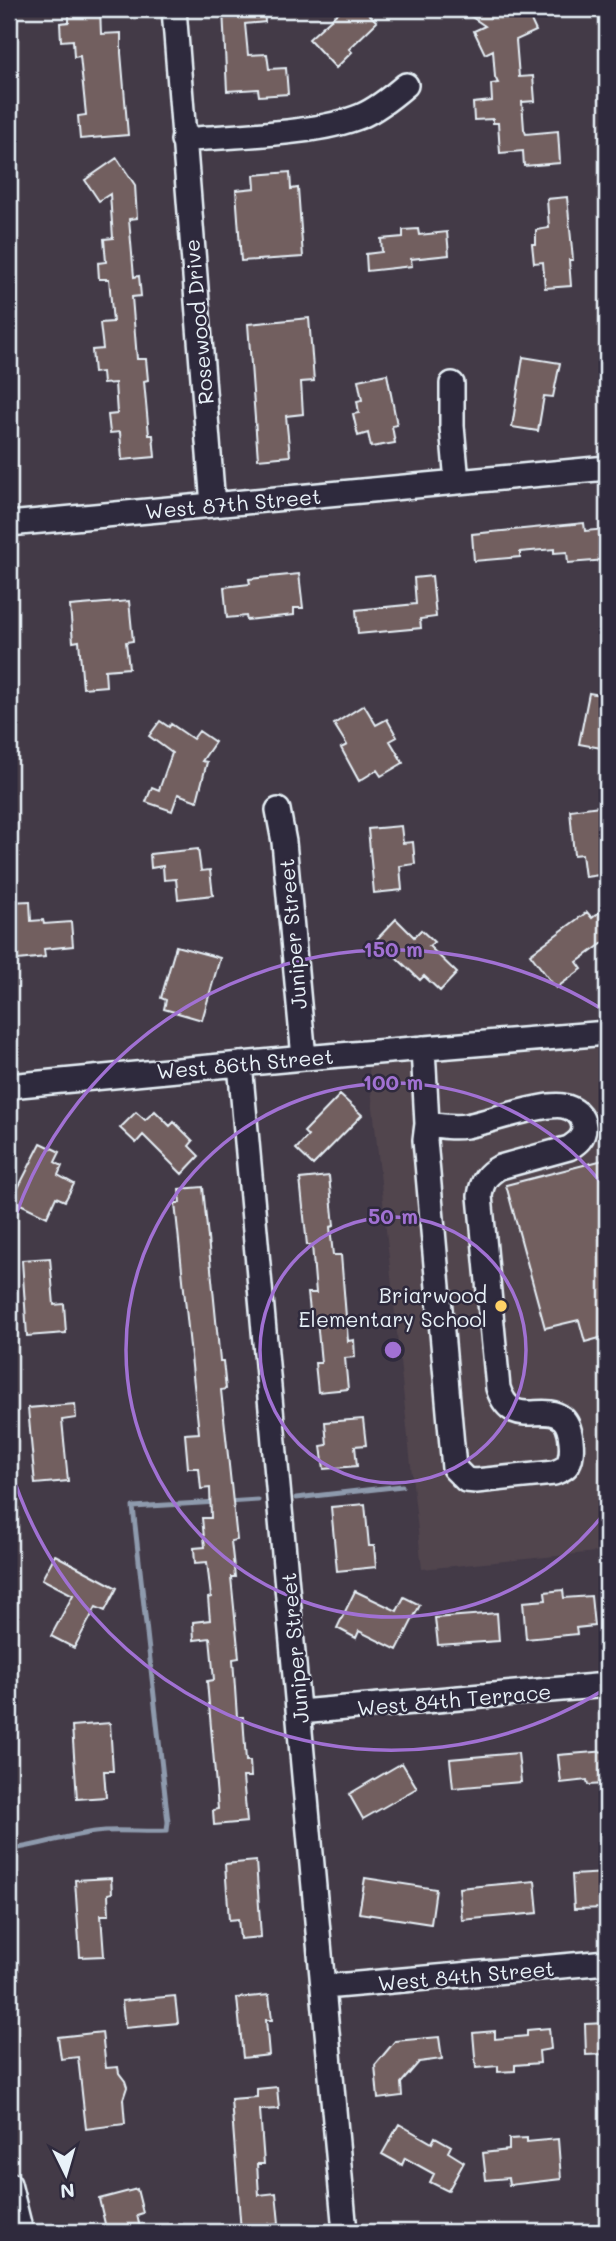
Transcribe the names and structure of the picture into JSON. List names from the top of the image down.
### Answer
{
  "streets": {
    "street": [
      "Rosewood Drive",
      "West 87th Street",
      "Juniper Street",
      "West 86th Street",
      "West 84th Terrace",
      "West 84th Street"
    ]
  },
  "crossings": [
    ["Rosewood Drive", "West 87th Street"],
    ["Juniper Street", "West 86th Street"],
    ["Juniper Street", "West 84th Terrace"],
    ["Juniper Street", "West 84th Street"]
  ],
  "places": ["Briarwood Elementary School"],
  "north": "bottom",
  "rings": ["150 m", "100 m", "50 m"]
}
